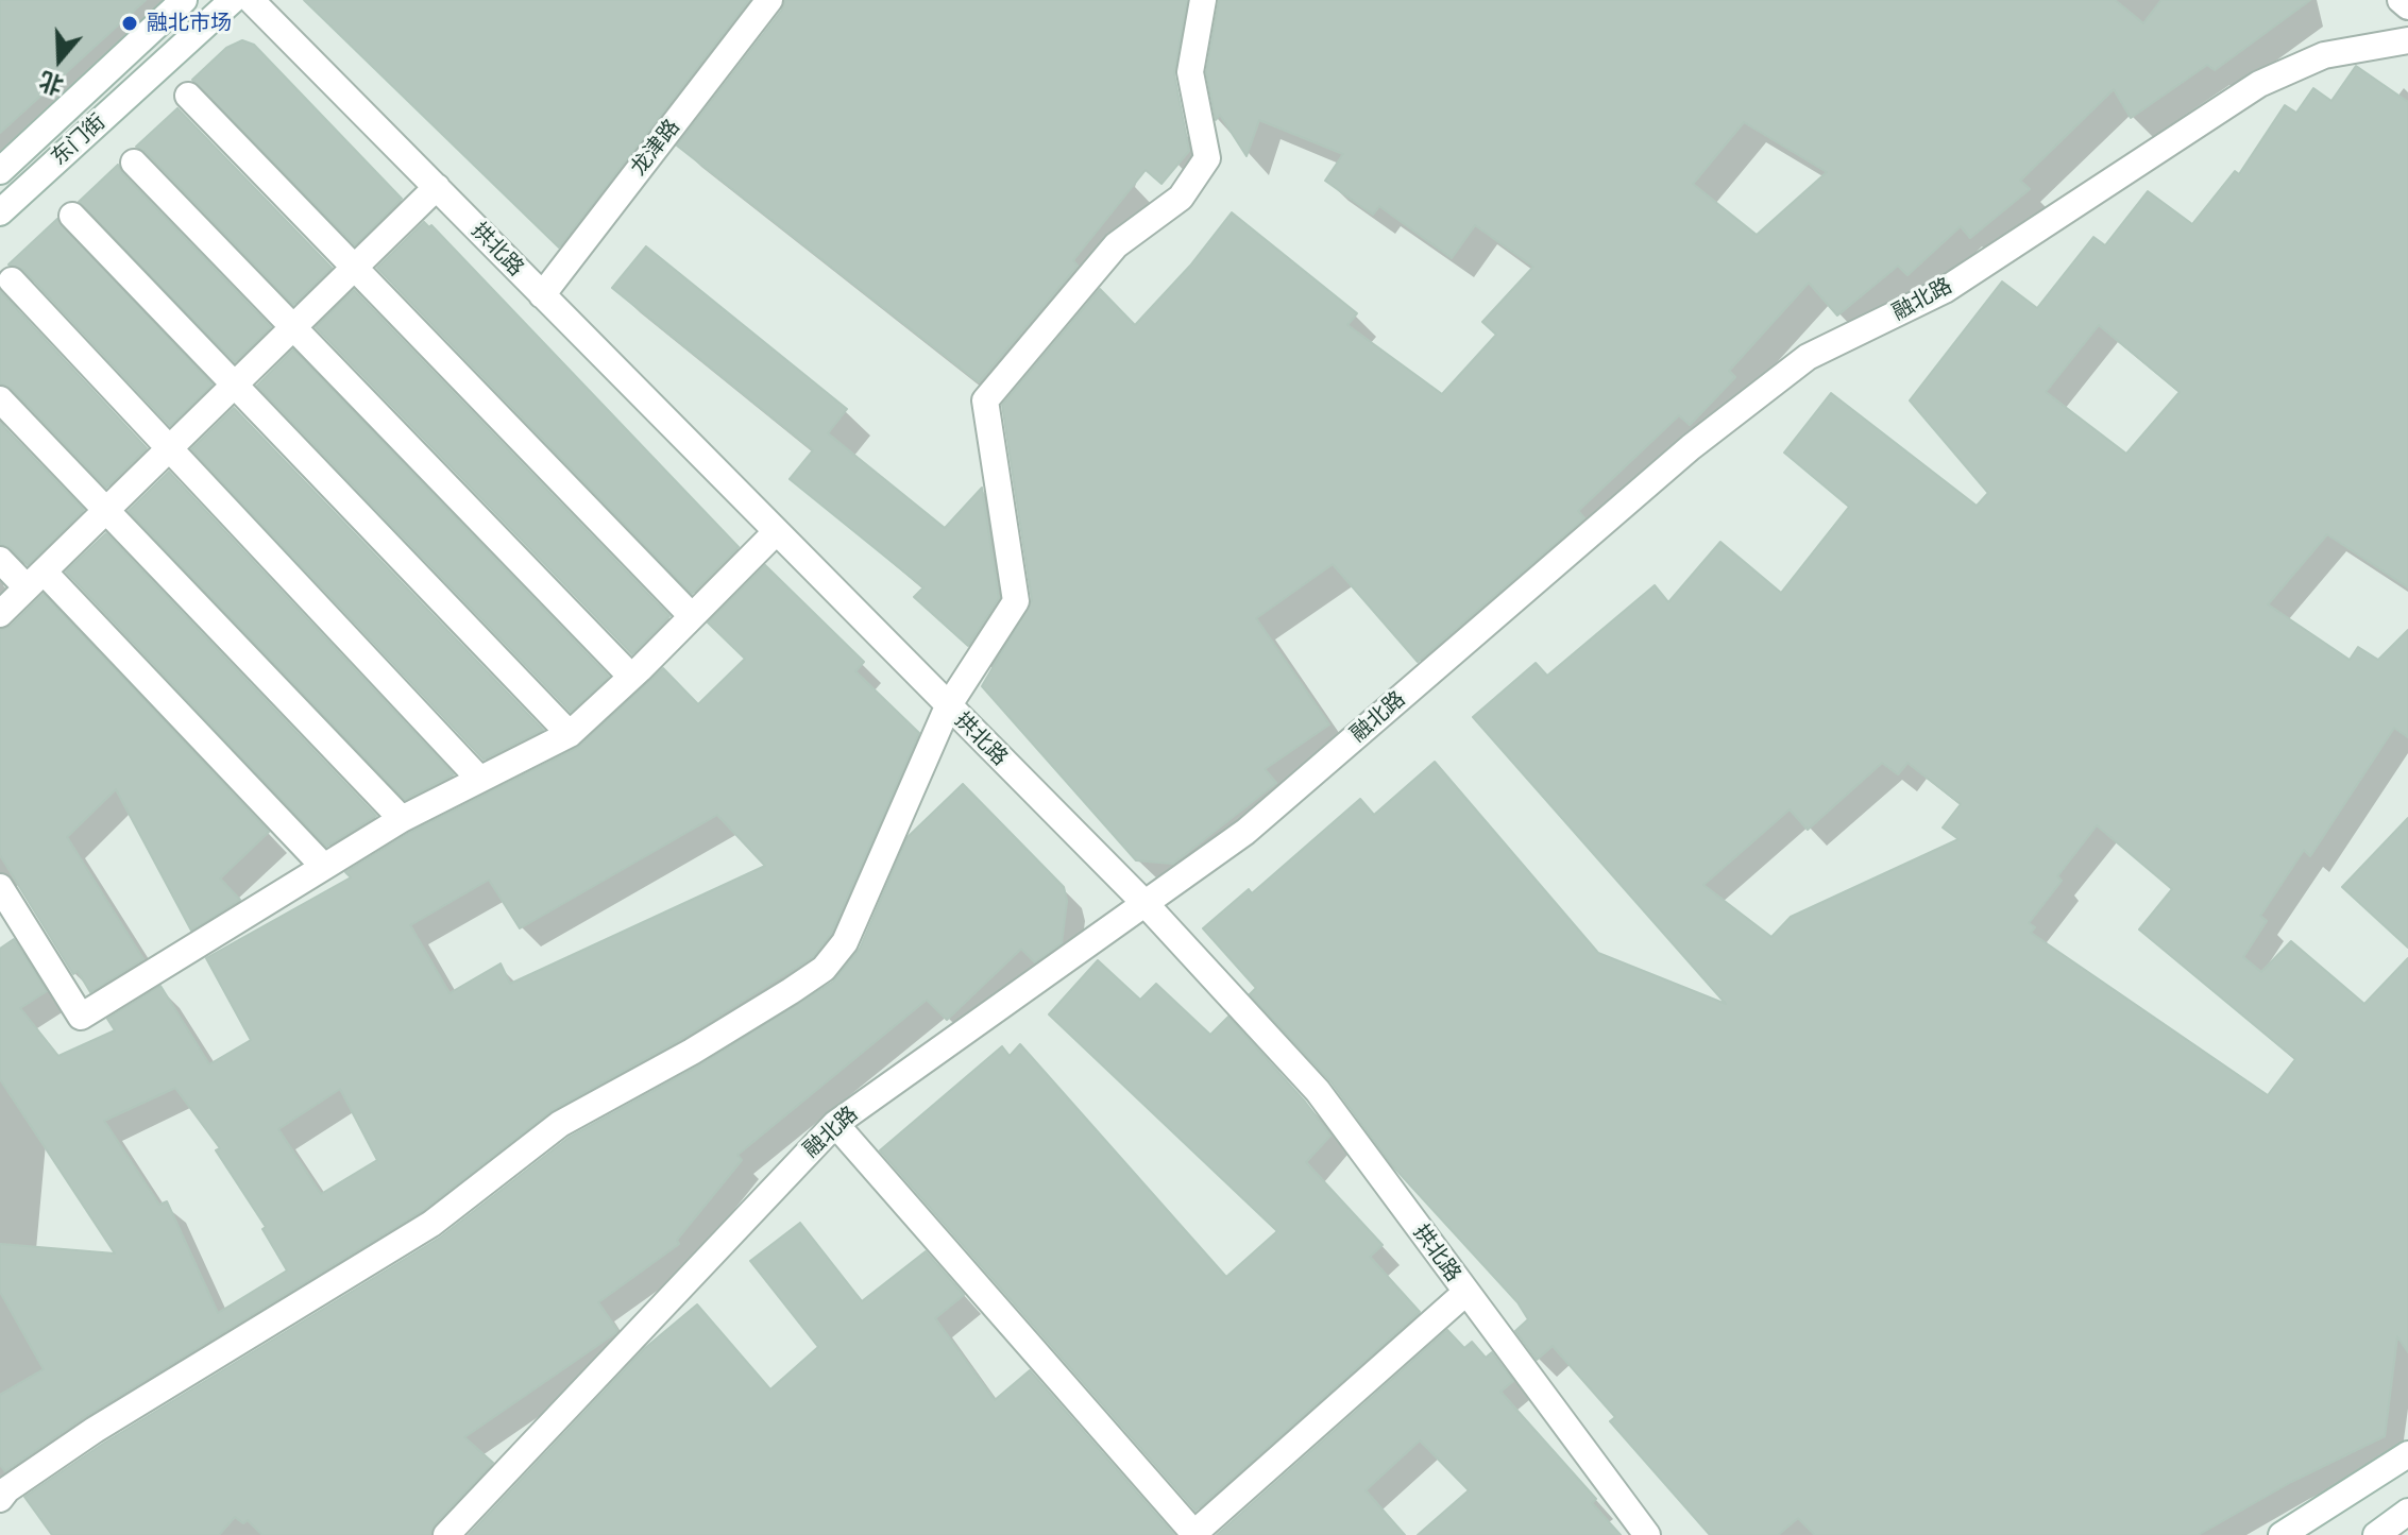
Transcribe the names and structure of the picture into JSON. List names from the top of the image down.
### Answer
{
  "streets": {
    "street": [
      "东门街",
      "龙津路",
      "拱北路",
      "融北路"
    ]
  },
  "crossings": [
    ["龙津路", "拱北路"],
    ["拱北路", "融北路"]
  ],
  "places": ["融北市场"],
  "north": "bottom"
}
